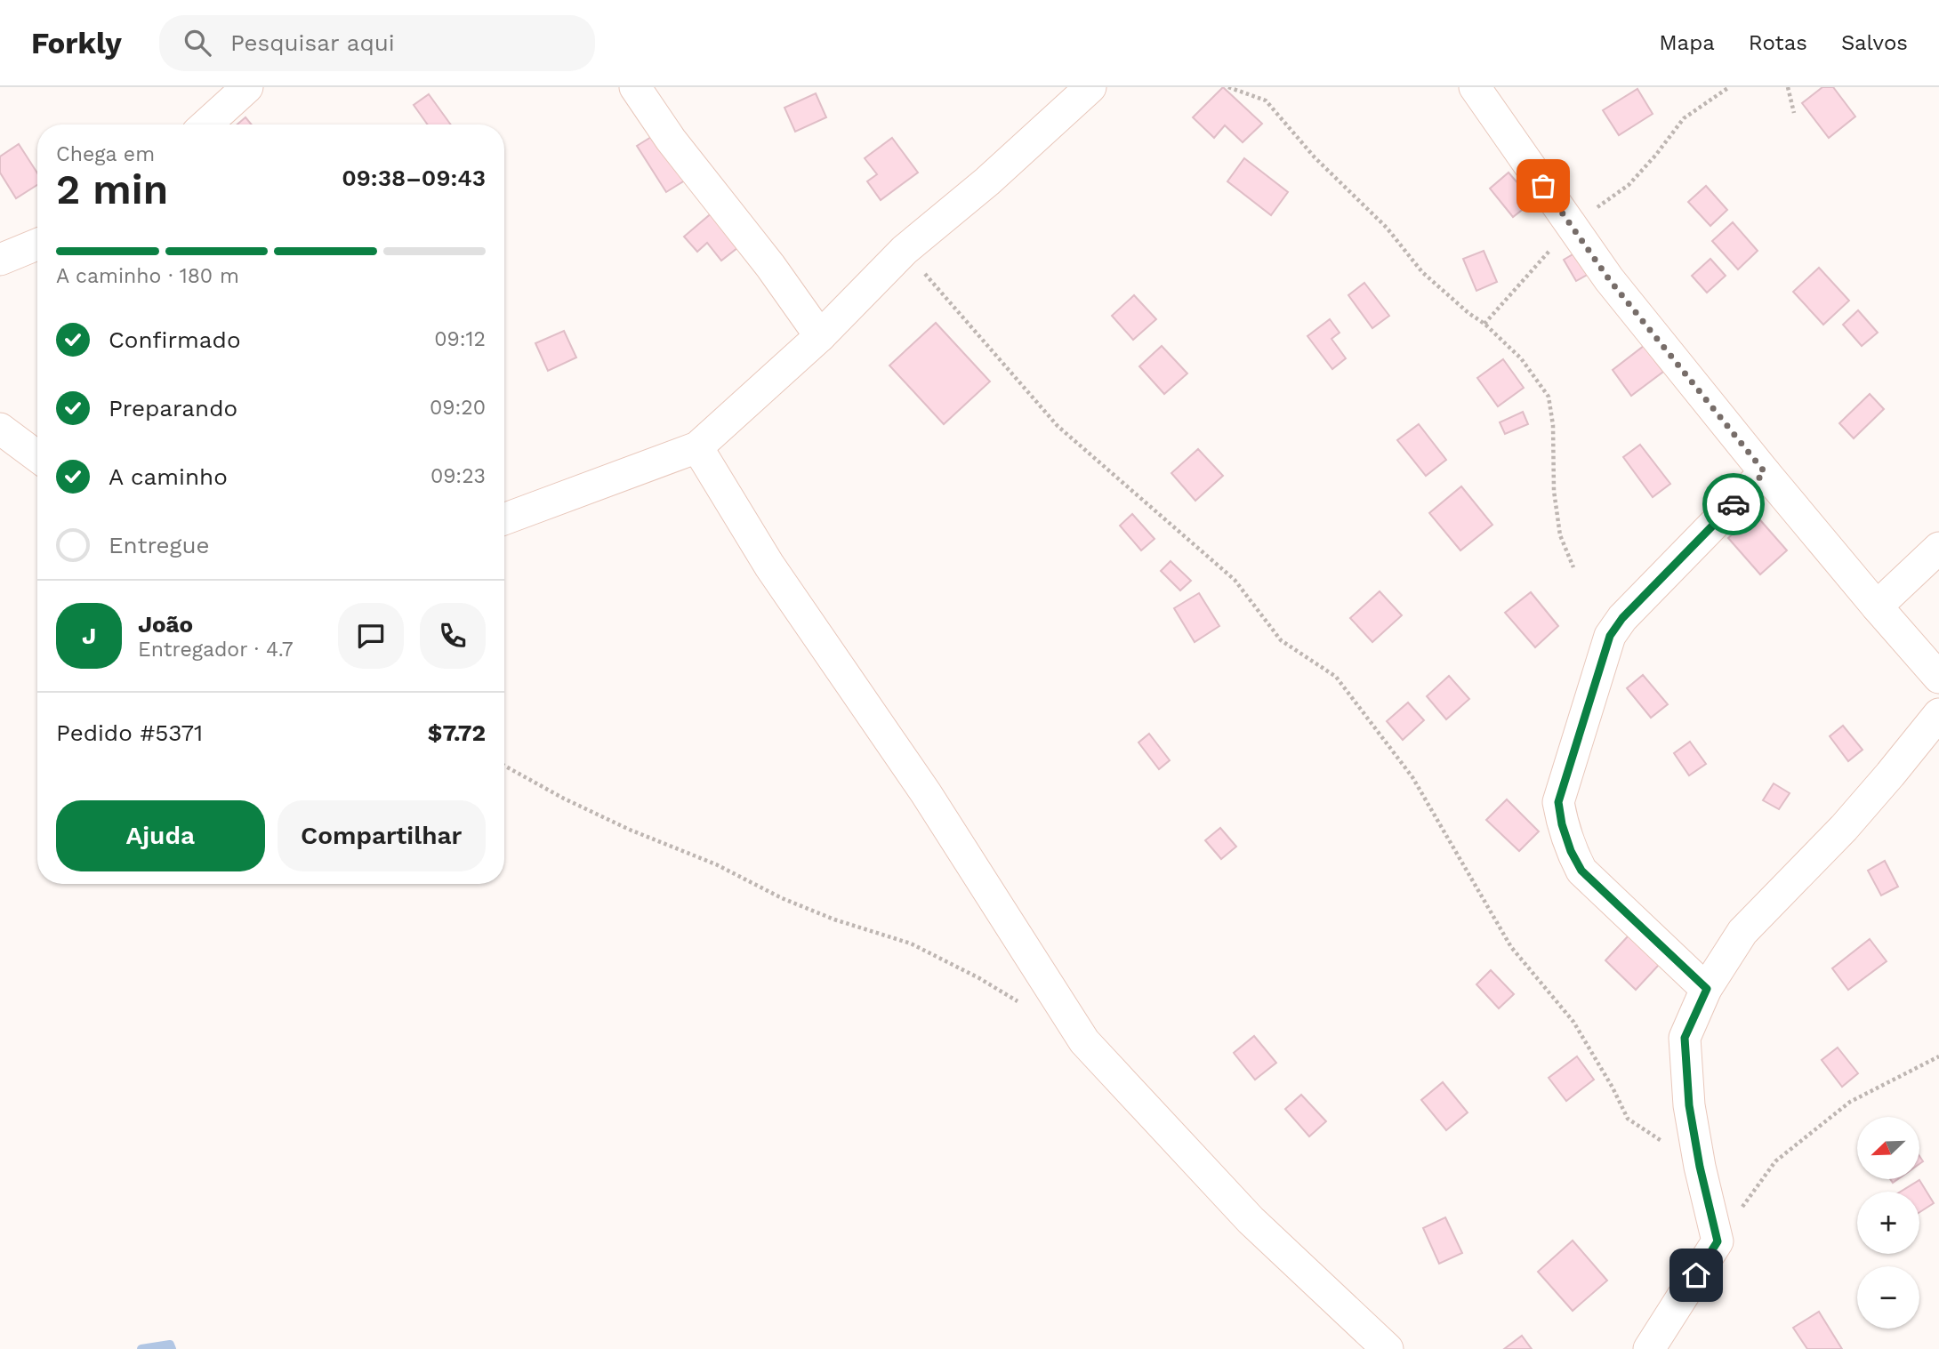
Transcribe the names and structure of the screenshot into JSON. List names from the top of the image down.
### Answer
{
  "north": "bottom left",
  "page": {
    "header": "Forkly",
    "search": "Pesquisar aqui",
    "nav": ["Mapa", "Rotas", "Salvos"],
    "heading": ["2 min", "Chega em", "09:38–09:43"],
    "panel": [
      "João",
      "Entregador · 4.7",
      "Pedido #5371",
      "$7.72"
    ],
    "bar": "A caminho · 180 m",
    "list": [
      ["Confirmado", "09:12"],
      ["Preparando", "09:20"],
      ["A caminho", "09:23"],
      "Entregue"
    ],
    "round": "J",
    "buttons": ["Ajuda", "Compartilhar"],
    "map_buttons": ["+", "−"]
  }
}
